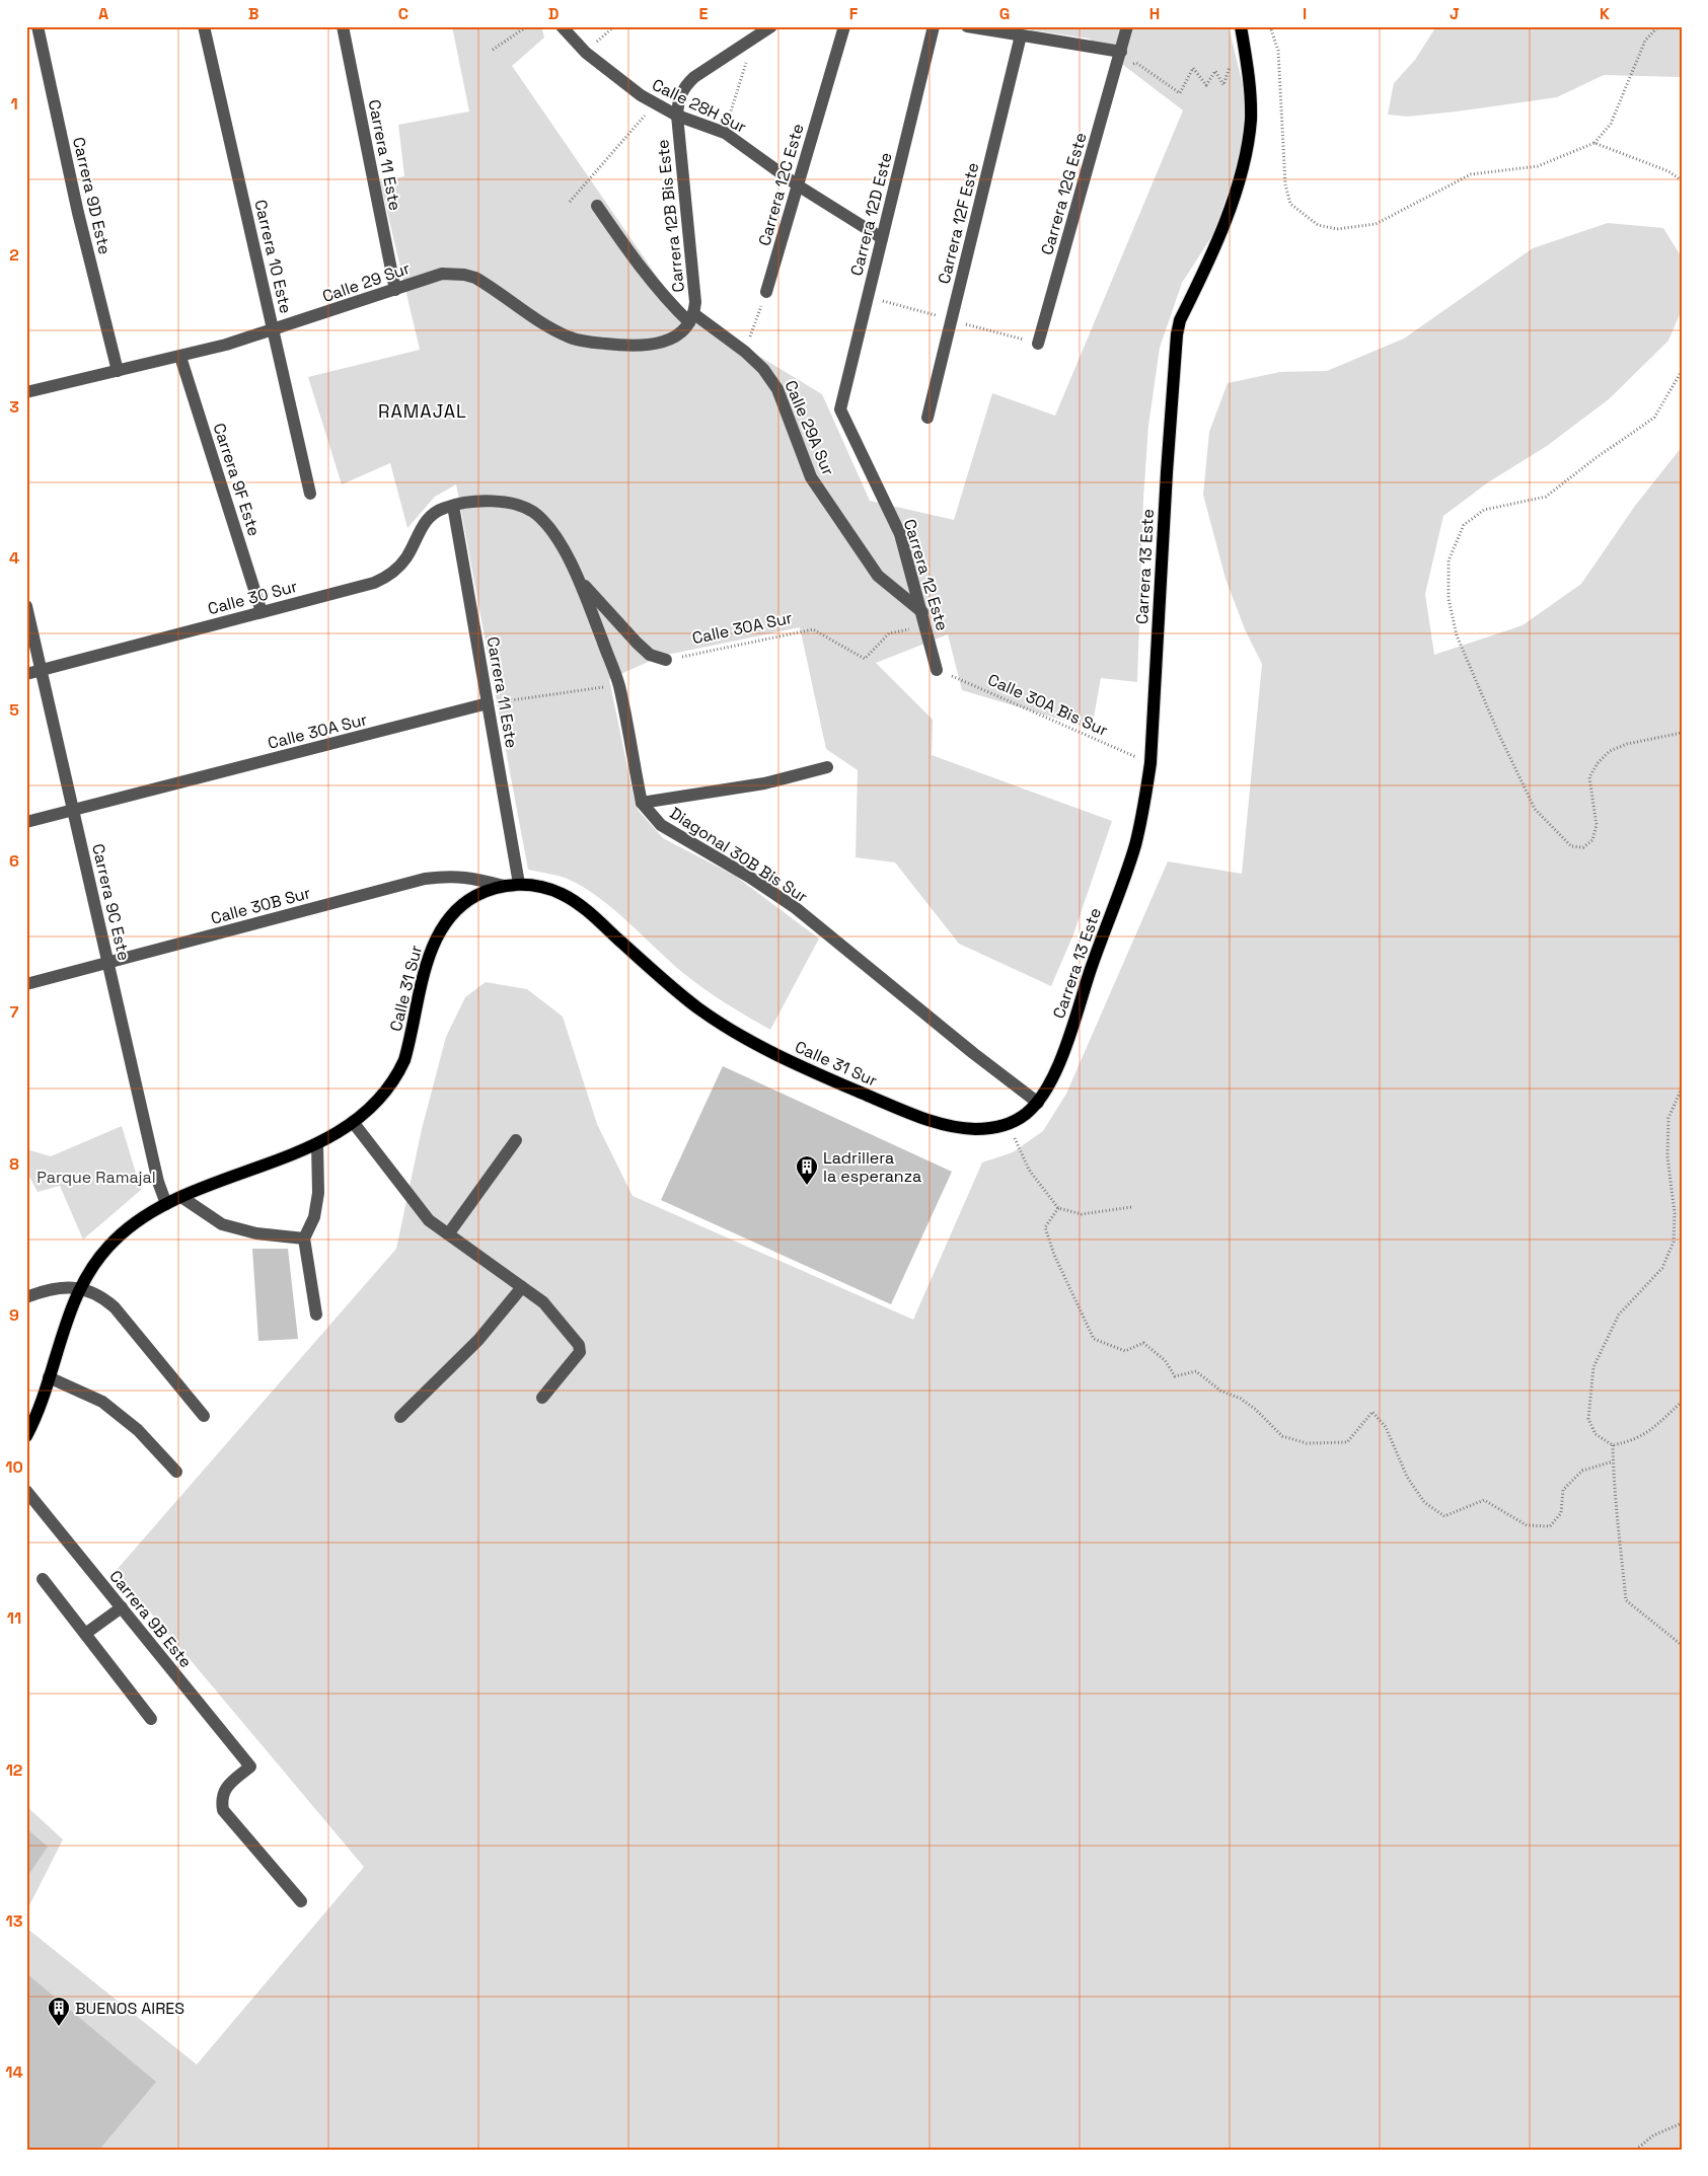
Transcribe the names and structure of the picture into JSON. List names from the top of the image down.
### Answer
{
  "streets": {
    "main road": ["Carrera 13 Este", "Calle 31 Sur"],
    "street": [
      "Calle 28H Sur",
      "Carrera 11 Este",
      "Carrera 12C Este",
      "Carrera 12G Este",
      "Carrera 9D Este",
      "Carrera 12D Este",
      "Carrera 12B Bis Este",
      "Carrera 12F Este",
      "Carrera 10 Este",
      "Calle 29 Sur",
      "Calle 29A Sur",
      "Carrera 9F Este",
      "Carrera 12 Este",
      "Calle 30 Sur",
      "Calle 30A Sur",
      "Diagonal 30B Bis Sur",
      "Carrera 9C Este",
      "Calle 30B Sur",
      "Carrera 9B Este"
    ],
    "path": ["Calle 30A Bis Sur"]
  },
  "crossings": [
    ["Calle 28H Sur", "Carrera 12C Este"],
    ["Calle 28H Sur", "Carrera 12D Este"],
    ["Calle 28H Sur", "Carrera 12B Bis Este"],
    ["Carrera 11 Este", "Calle 29 Sur"],
    ["Carrera 11 Este", "Calle 30 Sur"],
    ["Carrera 11 Este", "Calle 30A Sur"],
    ["Carrera 11 Este", "Diagonal 30B Bis Sur"],
    ["Carrera 11 Este", "Calle 31 Sur"],
    ["Carrera 9D Este", "Calle 29 Sur"],
    ["Carrera 12D Este", "Carrera 12 Este"],
    ["Carrera 12B Bis Este", "Calle 29 Sur"],
    ["Carrera 12B Bis Este", "Calle 29A Sur"],
    ["Carrera 10 Este", "Calle 29 Sur"],
    ["Calle 29 Sur", "Calle 29A Sur"],
    ["Calle 29 Sur", "Carrera 9F Este"],
    ["Calle 29A Sur", "Carrera 12 Este"],
    ["Carrera 9F Este", "Calle 30 Sur"],
    ["Carrera 13 Este", "Calle 30A Bis Sur"],
    ["Carrera 13 Este", "Diagonal 30B Bis Sur"],
    ["Carrera 13 Este", "Calle 31 Sur"],
    ["Carrera 12 Este", "Calle 30A Sur"],
    ["Carrera 12 Este", "Calle 30A Bis Sur"],
    ["Calle 30 Sur", "Diagonal 30B Bis Sur"],
    ["Calle 30 Sur", "Carrera 9C Este"],
    ["Calle 30A Sur", "Carrera 9C Este"],
    ["Diagonal 30B Bis Sur", "Calle 31 Sur"],
    ["Carrera 9C Este", "Calle 30B Sur"],
    ["Carrera 9C Este", "Calle 31 Sur"],
    ["Calle 30B Sur", "Calle 31 Sur"]
  ],
  "districts": ["RAMAJAL"],
  "parks": ["Parque Ramajal"],
  "places": {
    "building": ["Ladrillera la esperanza", "BUENOS AIRES"]
  },
  "grid": {
    "columns": [
      "A",
      "B",
      "C",
      "D",
      "E",
      "F",
      "G",
      "H",
      "I",
      "J",
      "K"
    ],
    "rows": [
      "1",
      "2",
      "3",
      "4",
      "5",
      "6",
      "7",
      "8",
      "9",
      "10",
      "11",
      "12",
      "13",
      "14"
    ]
  }
}
